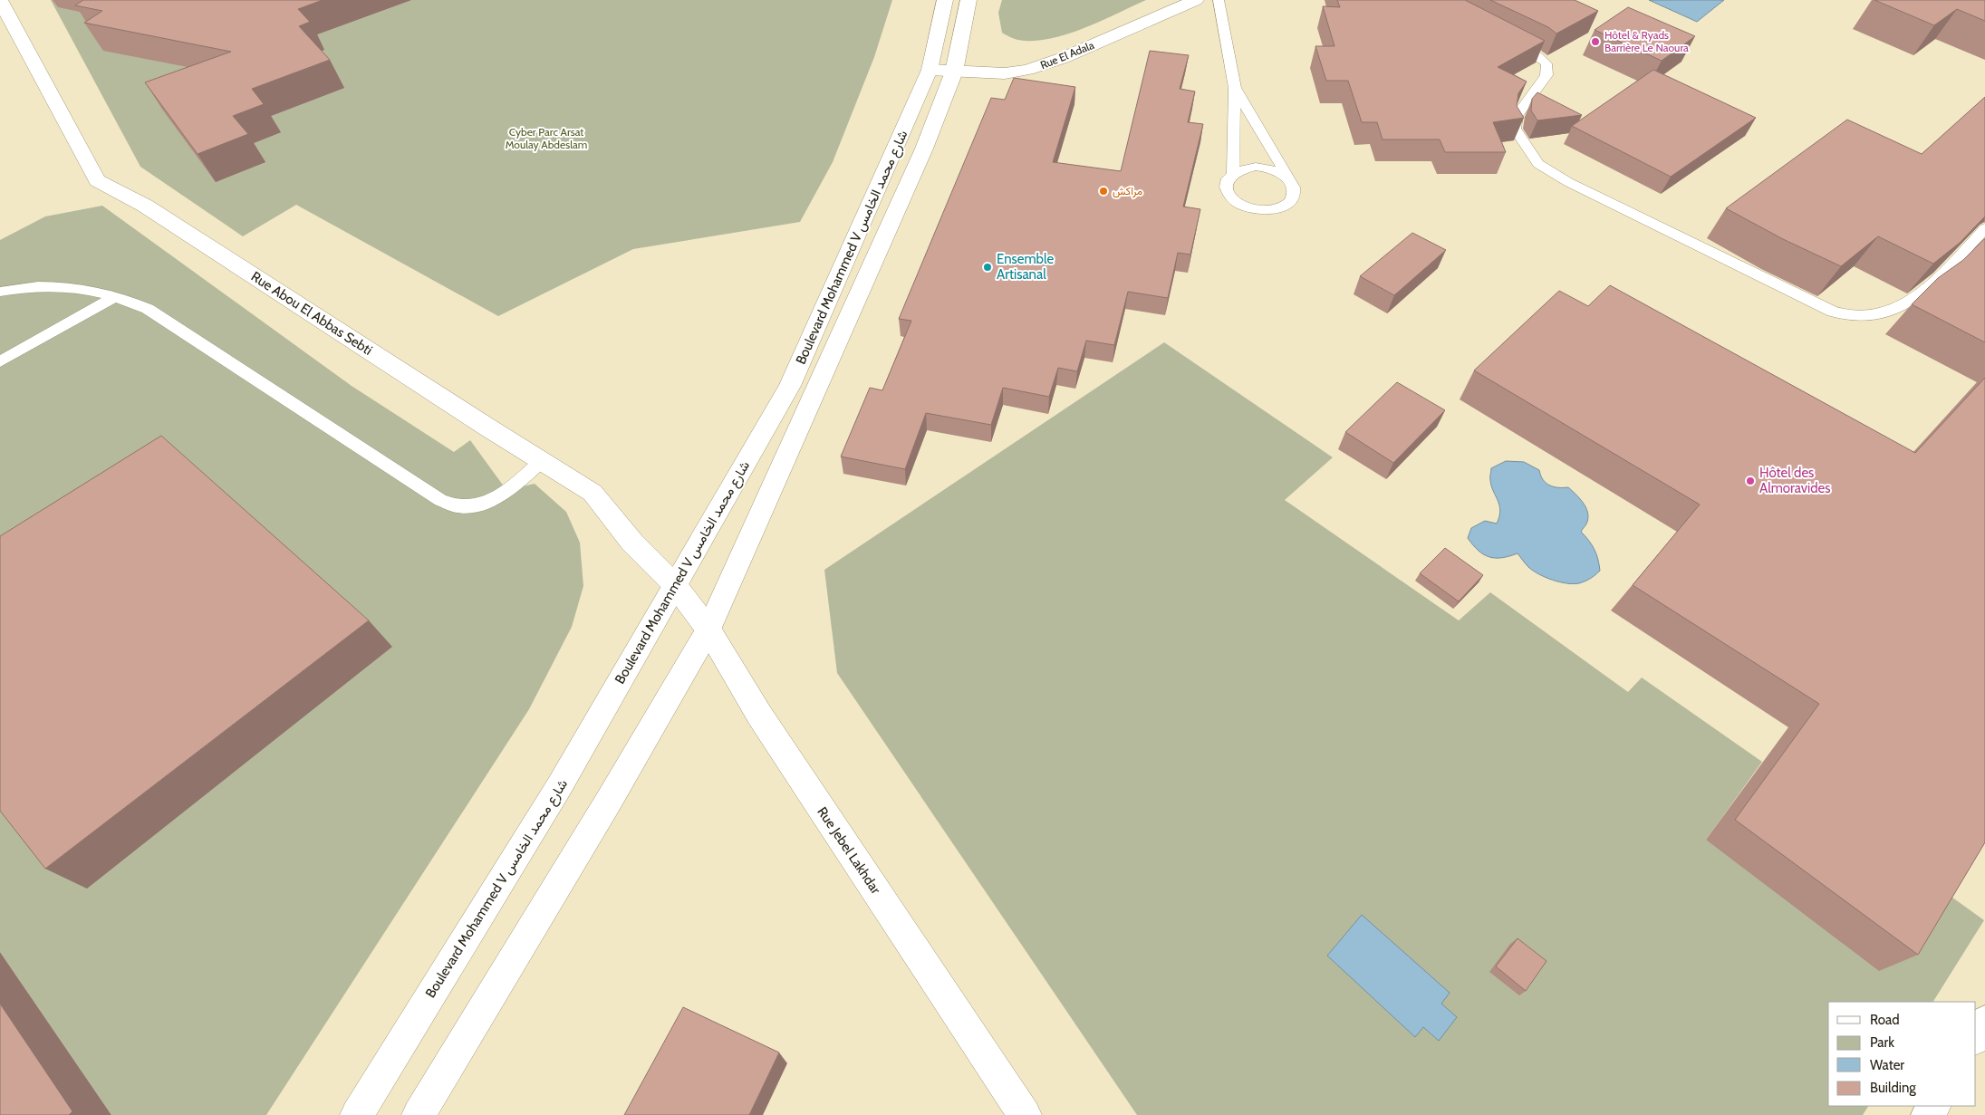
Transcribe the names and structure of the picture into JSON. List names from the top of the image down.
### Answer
{
  "streets": {
    "main road": [
      "Rue El Adala",
      "Boulevard Mohammed V شارع محمد الخامس",
      "Rue Abou El Abbas Sebti",
      "Rue Jebel Lakhdar"
    ]
  },
  "crossings": [
    ["Rue El Adala", "Boulevard Mohammed V شارع محمد الخامس"],
    ["Boulevard Mohammed V شارع محمد الخامس", "Rue Abou El Abbas Sebti"],
    ["Boulevard Mohammed V شارع محمد الخامس", "Rue Jebel Lakhdar"],
    ["Rue Abou El Abbas Sebti", "Rue Jebel Lakhdar"]
  ],
  "parks": ["Cyber Parc Arsat Moulay Abdeslam"],
  "places": [
    "Hôtel & Ryads Barrière Le Naoura",
    "مراكش",
    "Ensemble Artisanal",
    "Hôtel des Almoravides"
  ],
  "legend": [
    "Road",
    "Park",
    "Water",
    "Building"
  ]
}
